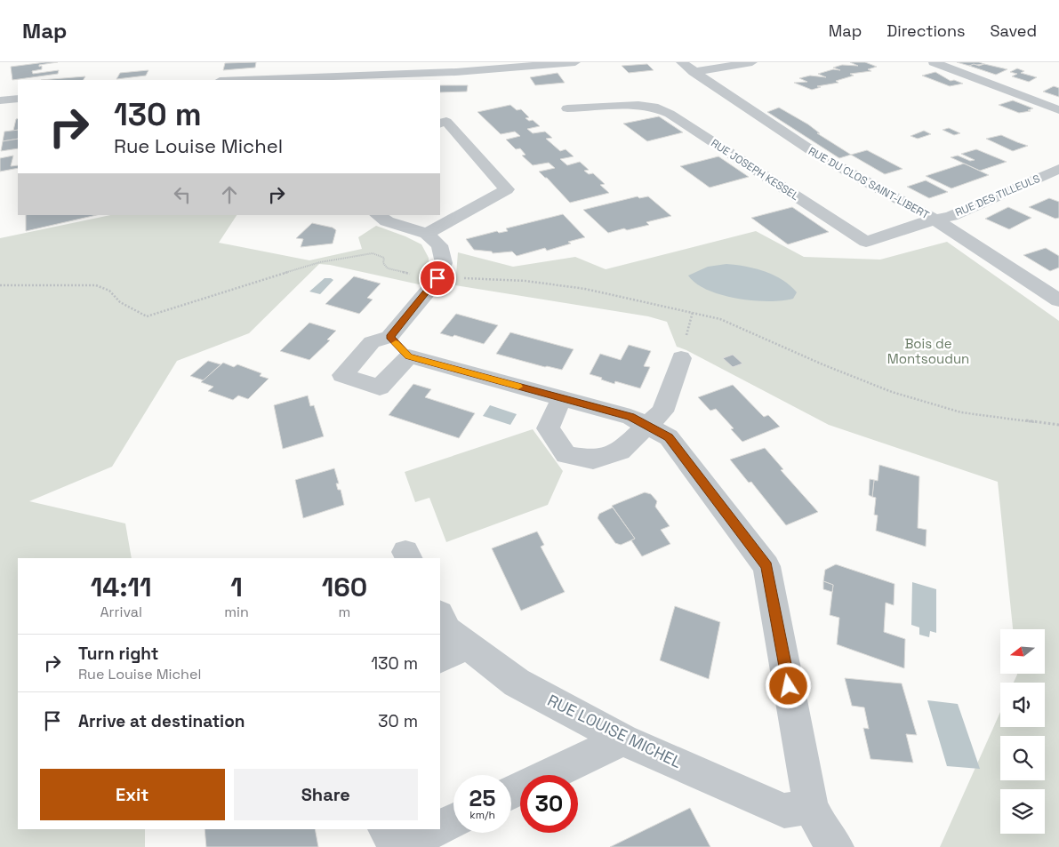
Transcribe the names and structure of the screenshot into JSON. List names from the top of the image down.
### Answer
{
  "streets": {
    "street": [
      "RUE JOSEPH KESSEL",
      "RUE DU CLOS SAINT-LIBERT",
      "RUE DES TILLEULS",
      "RUE LOUISE MICHEL"
    ]
  },
  "crossings": [
    ["RUE JOSEPH KESSEL", "RUE DU CLOS SAINT-LIBERT"],
    ["RUE JOSEPH KESSEL", "RUE DES TILLEULS"],
    ["RUE DU CLOS SAINT-LIBERT", "RUE DES TILLEULS"]
  ],
  "parks": ["Bois de Montsoudun"],
  "north": "left",
  "page": {
    "header": "Map",
    "nav": ["Map", "Directions", "Saved"],
    "turn": ["130 m", "Rue Louise Michel"],
    "eta": [
      "14:11",
      "Arrival",
      "1",
      "min",
      "160",
      "m"
    ],
    "list": [
      {
        "name": "Turn right",
        "note": "Rue Louise Michel",
        "value": "130 m"
      },
      {
        "name": "Arrive at destination",
        "value": "30 m"
      }
    ],
    "buttons": ["Exit", "Share"],
    "speed": "25 km/h",
    "limit": "30"
  }
}
